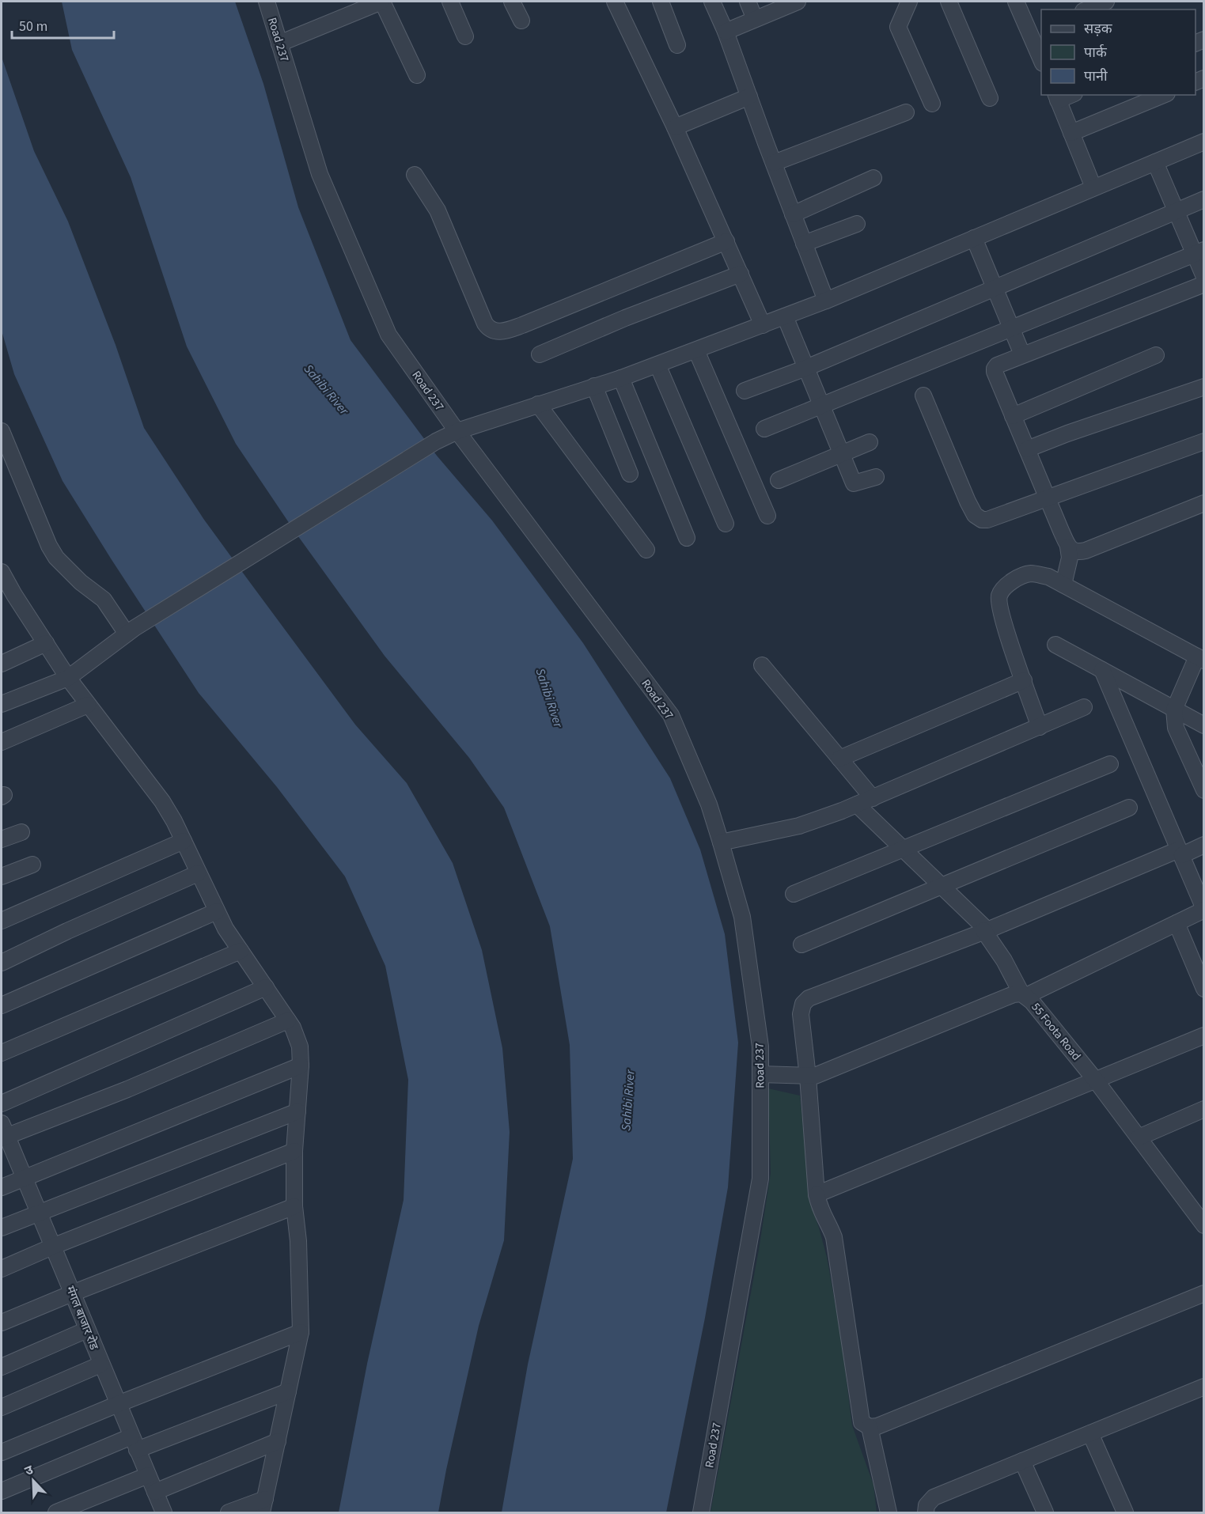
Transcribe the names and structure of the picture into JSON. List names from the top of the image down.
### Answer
{
  "streets": {
    "street": ["Road 237", "55 Foota Road", "मंगल बाजार रोड"]
  },
  "crossings": [
    ["Road 237", "55 Foota Road"]
  ],
  "water": ["Sahibi River"],
  "legend": ["सड़क", "पार्क", "पानी"],
  "scale_bar": "50 m",
  "north": "top left"
}
